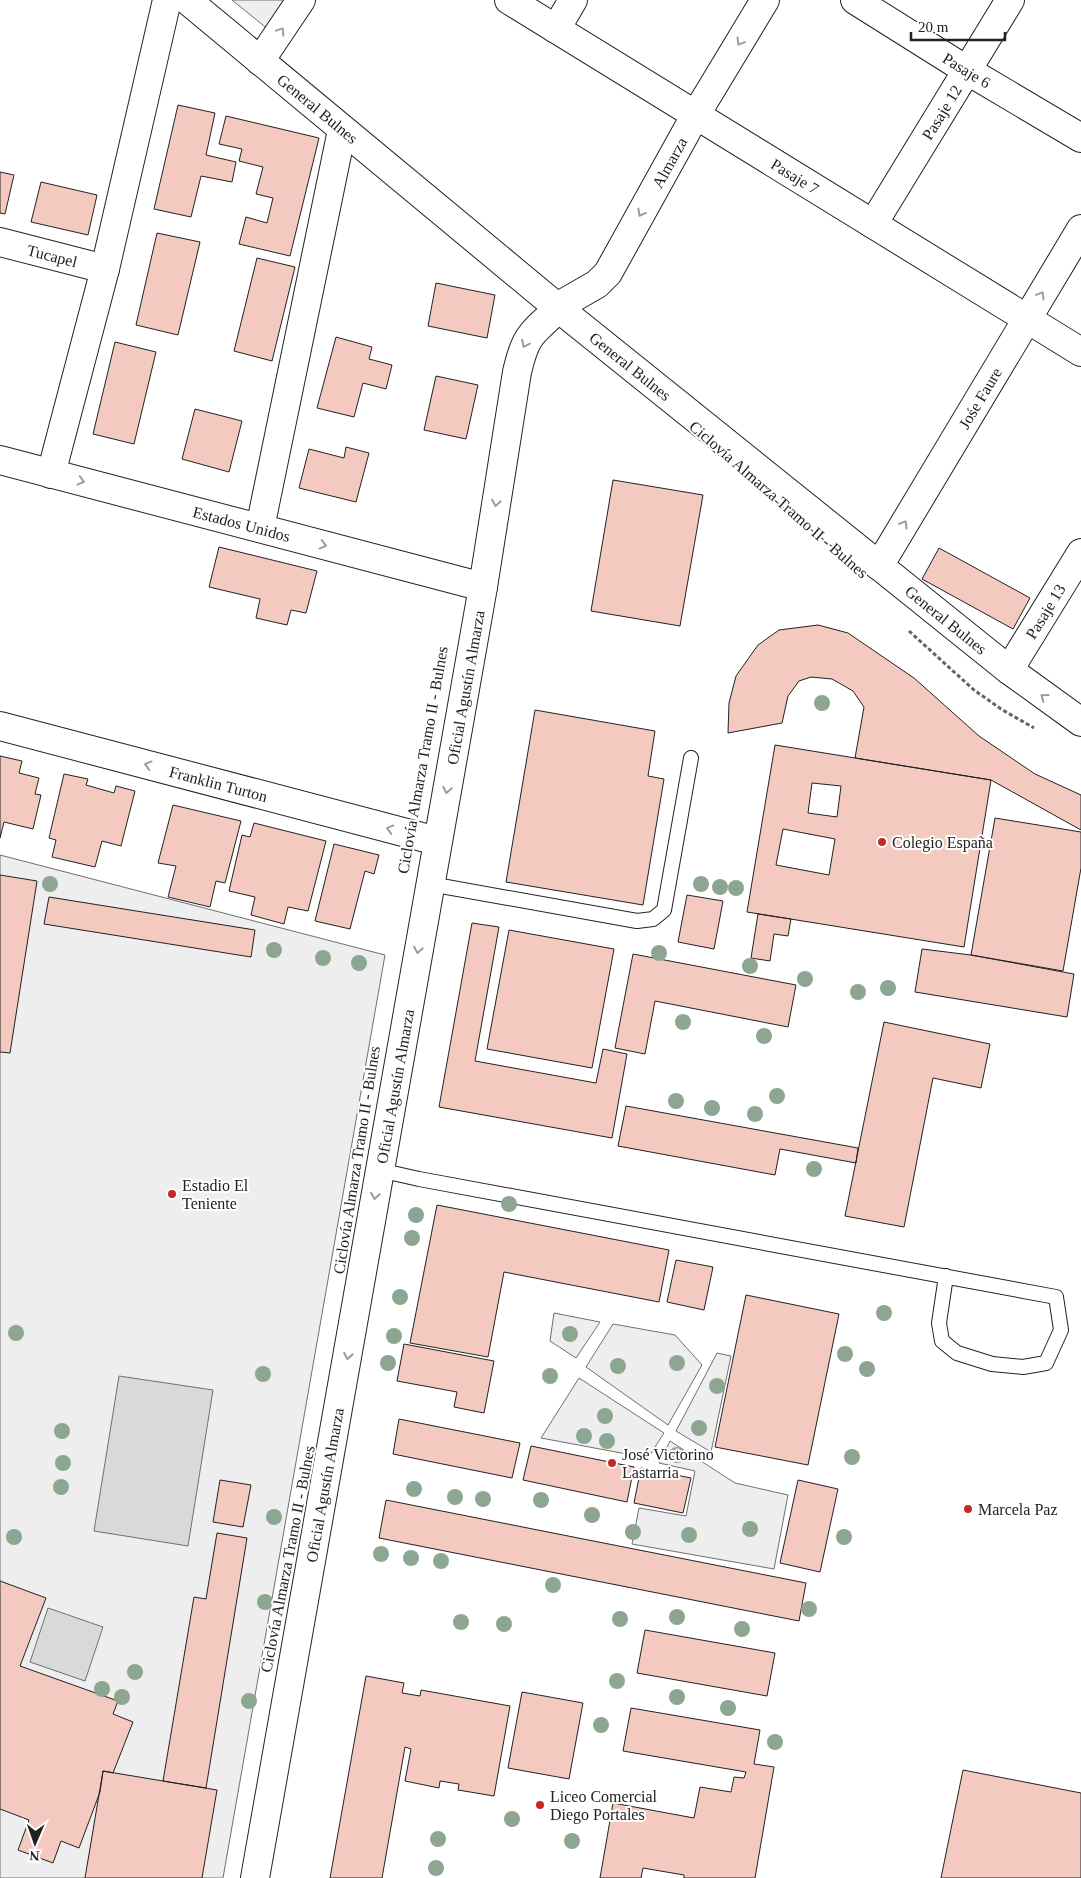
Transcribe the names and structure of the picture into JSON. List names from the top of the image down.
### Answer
{
  "streets": {
    "street": [
      "Pasaje 6",
      "General Bulnes",
      "Pasaje 12",
      "Almarza",
      "Pasaje 7",
      "Tucapel",
      "Jośe Faure",
      "Estados Unidos",
      "Pasaje 13",
      "Oficial Agustín Almarza",
      "Franklin Turton"
    ]
  },
  "crossings": [
    ["Pasaje 6", "Pasaje 12"],
    ["General Bulnes", "Almarza"],
    ["General Bulnes", "Jośe Faure"],
    ["General Bulnes", "Pasaje 13"],
    ["General Bulnes", "Oficial Agustín Almarza"],
    ["Pasaje 12", "Pasaje 7"],
    ["Almarza", "Pasaje 7"],
    ["Almarza", "Oficial Agustín Almarza"],
    ["Pasaje 7", "Jośe Faure"],
    ["Estados Unidos", "Oficial Agustín Almarza"],
    ["Oficial Agustín Almarza", "Franklin Turton"]
  ],
  "one_way": [
    "Almarza",
    "Jośe Faure",
    "Estados Unidos",
    "Oficial Agustín Almarza",
    "Franklin Turton"
  ],
  "places": [
    "Colegio España",
    "Estadio El Teniente",
    "José Victorino Lastarria",
    "Marcela Paz",
    "Liceo Comercial Diego Portales"
  ],
  "scale_bar": "20 m",
  "north": "bottom"
}
